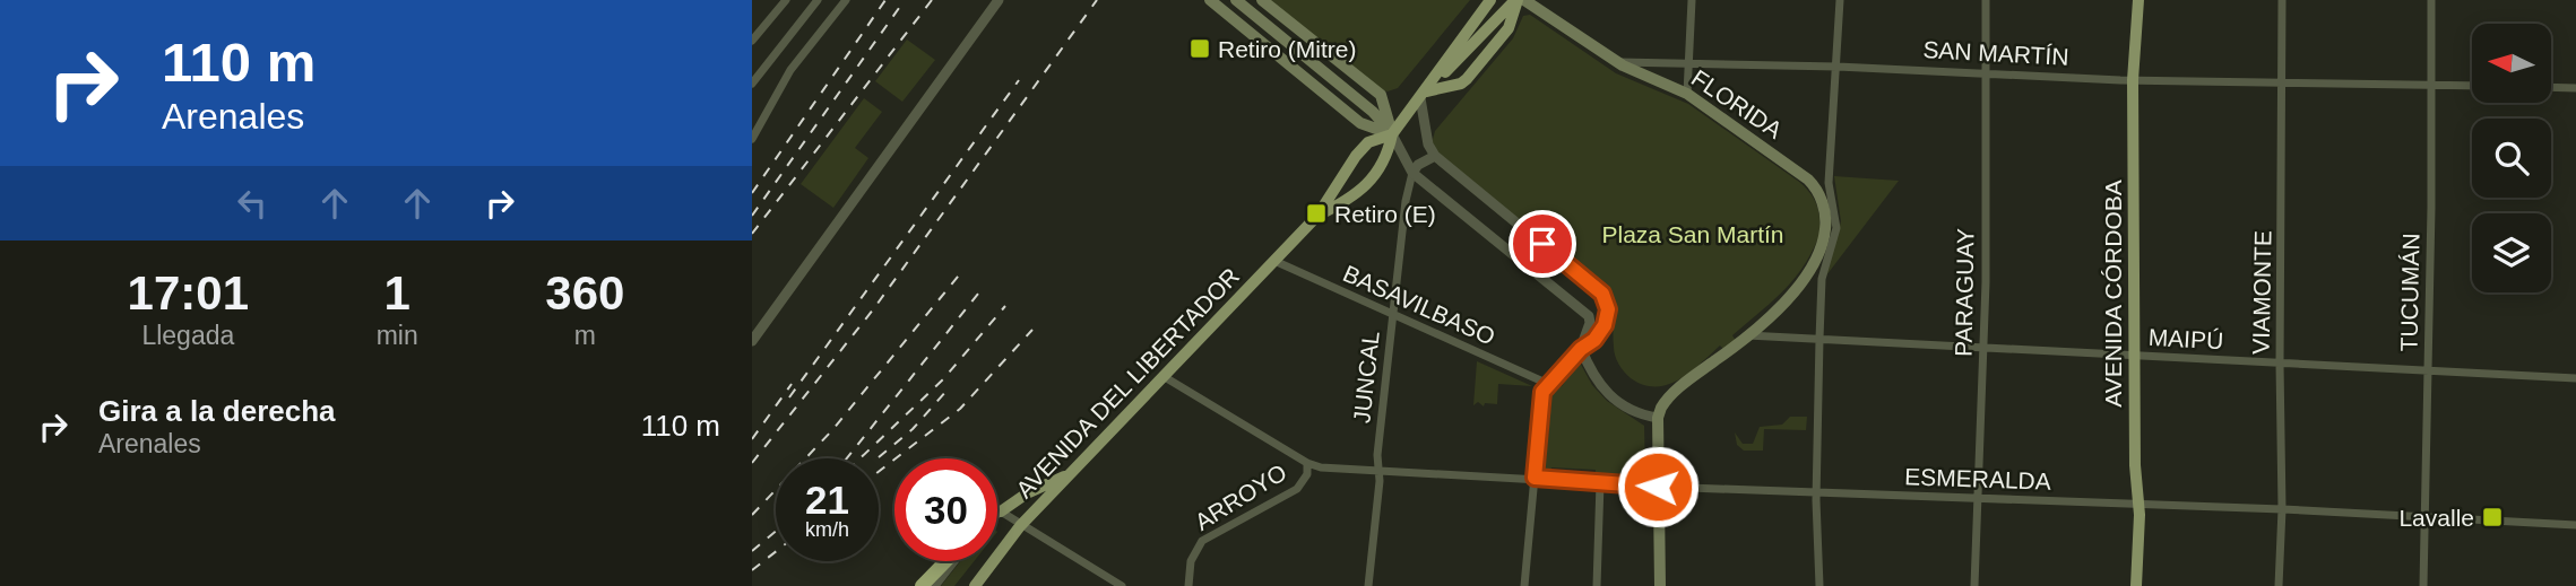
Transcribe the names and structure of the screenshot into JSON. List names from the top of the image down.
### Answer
{
  "streets": {
    "main road": ["FLORIDA", "AVENIDA CÓRDOBA", "AVENIDA DEL LIBERTADOR"],
    "street": [
      "SAN MARTÍN",
      "PARAGUAY",
      "VIAMONTE",
      "TUCUMÁN",
      "BASAVILBASO",
      "MAIPÚ",
      "JUNCAL",
      "ESMERALDA",
      "ARROYO"
    ]
  },
  "crossings": [
    ["SAN MARTÍN", "FLORIDA"],
    ["SAN MARTÍN", "PARAGUAY"],
    ["SAN MARTÍN", "VIAMONTE"],
    ["SAN MARTÍN", "TUCUMÁN"],
    ["SAN MARTÍN", "AVENIDA CÓRDOBA"],
    ["PARAGUAY", "MAIPÚ"],
    ["PARAGUAY", "ESMERALDA"],
    ["VIAMONTE", "MAIPÚ"],
    ["VIAMONTE", "ESMERALDA"],
    ["TUCUMÁN", "MAIPÚ"],
    ["TUCUMÁN", "ESMERALDA"],
    ["AVENIDA CÓRDOBA", "MAIPÚ"],
    ["AVENIDA CÓRDOBA", "ESMERALDA"],
    ["BASAVILBASO", "JUNCAL"],
    ["BASAVILBASO", "AVENIDA DEL LIBERTADOR"],
    ["JUNCAL", "ESMERALDA"],
    ["JUNCAL", "ARROYO"],
    ["ESMERALDA", "ARROYO"]
  ],
  "parks": ["Plaza San Martín"],
  "places": {
    "transit": ["Retiro (Mitre)", "Retiro (E)", "Lavalle"]
  },
  "north": "left",
  "page": {
    "turn": ["110 m", "Arenales"],
    "eta": [
      "17:01",
      "Llegada",
      "1",
      "min",
      "360",
      "m"
    ],
    "list": [
      {
        "name": "Gira a la derecha",
        "note": "Arenales",
        "value": "110 m"
      }
    ],
    "speed": "21 km/h",
    "limit": "30"
  }
}
